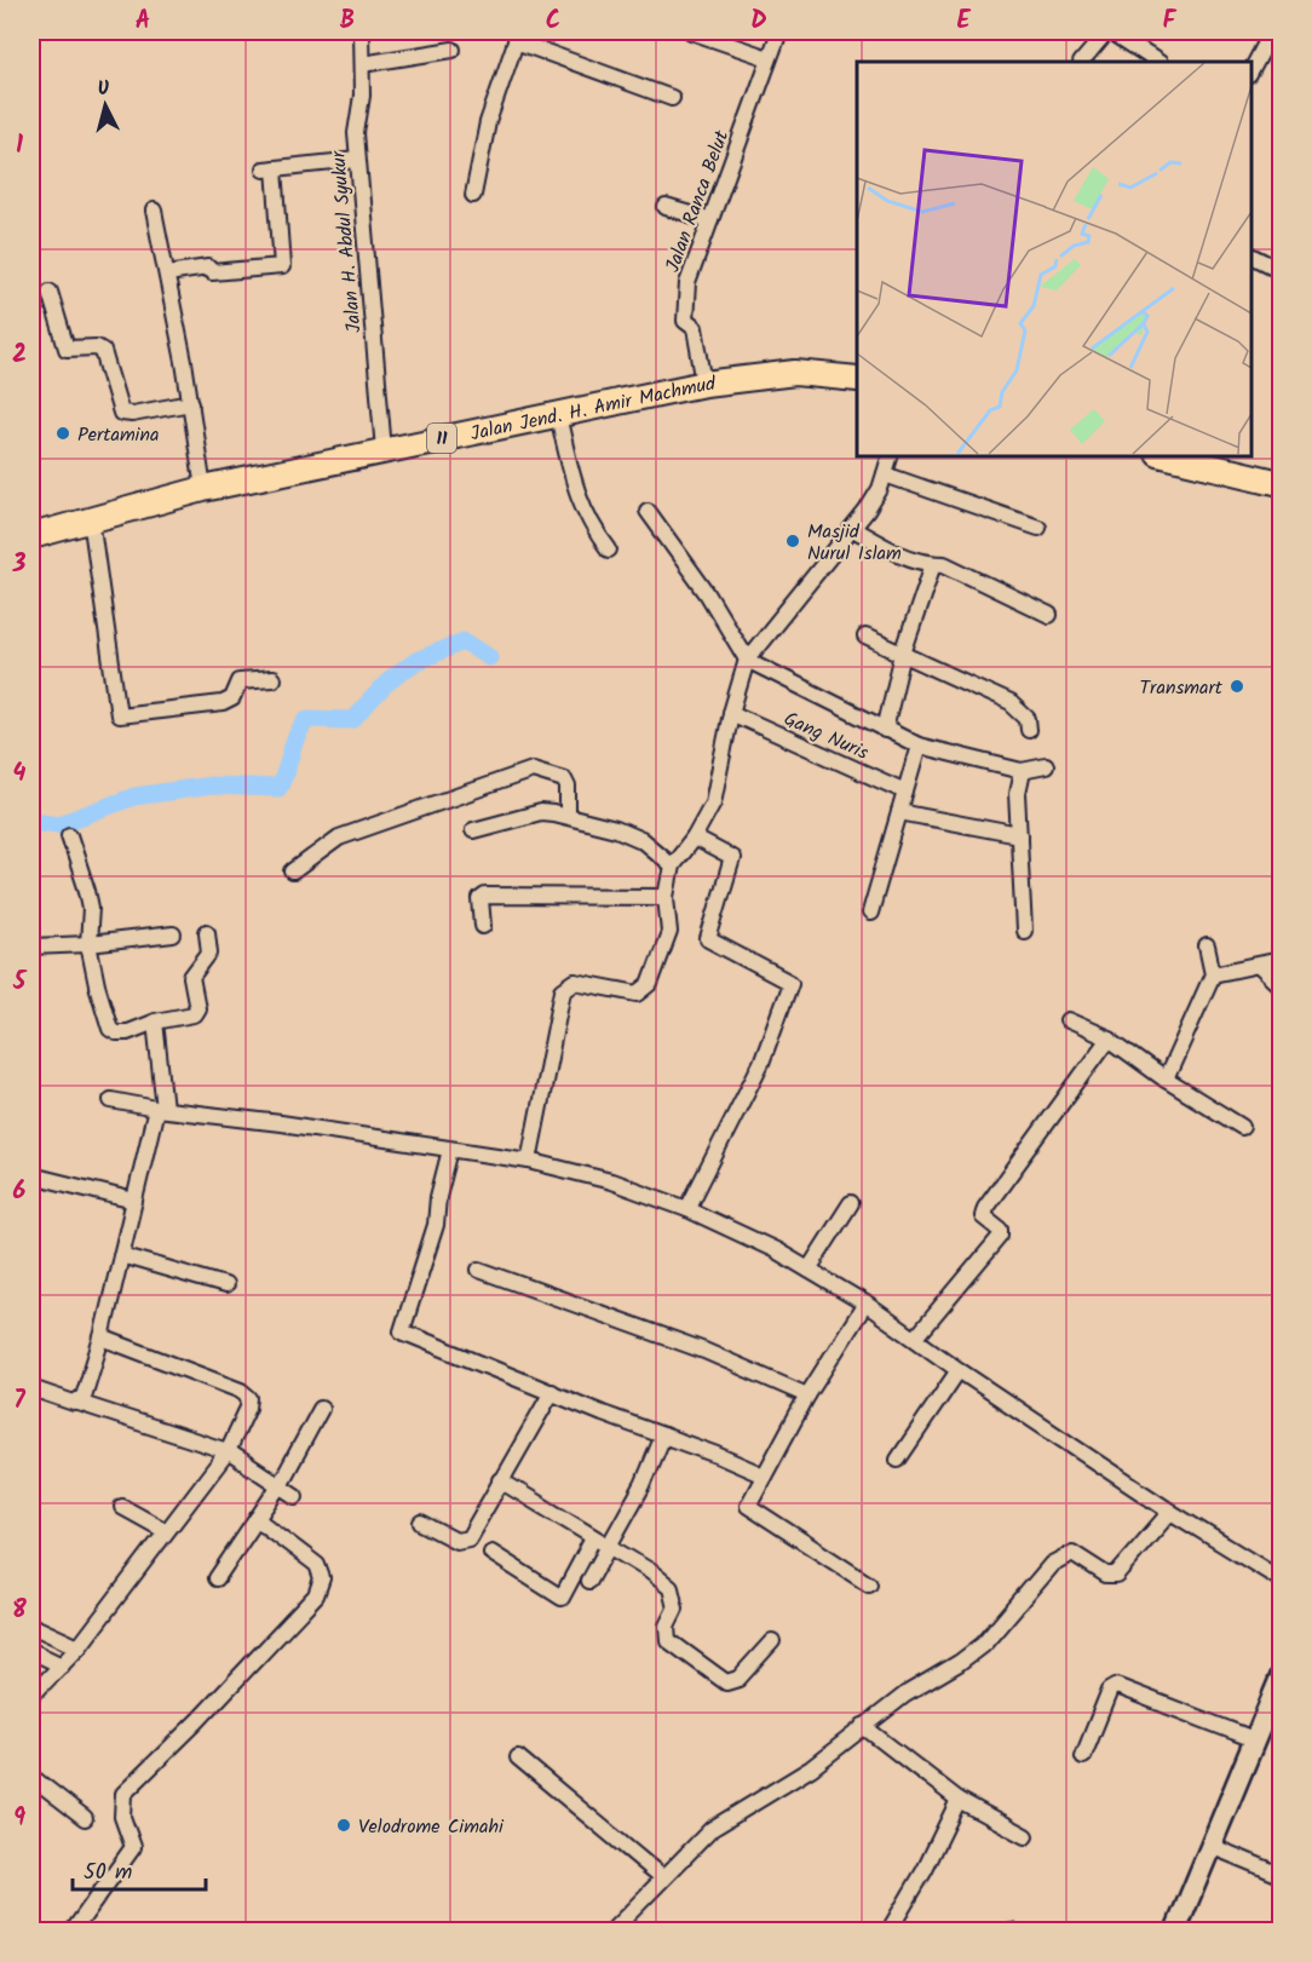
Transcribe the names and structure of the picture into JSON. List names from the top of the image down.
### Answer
{
  "streets": {
    "highway": ["Jalan Jend. H. Amir Machmud", "11"],
    "street": ["Jalan Ranca Belut", "Jalan H. Abdul Syukur", "Gang Nuris"]
  },
  "crossings": [
    ["Jalan Ranca Belut", "Jalan Jend. H. Amir Machmud"],
    ["Jalan H. Abdul Syukur", "Jalan Jend. H. Amir Machmud"]
  ],
  "places": [
    "Pertamina",
    "Masjid Nurul Islam",
    "Transmart",
    "Velodrome Cimahi"
  ],
  "scale_bar": "50 m",
  "north": "top",
  "grid": {
    "columns": [
      "A",
      "B",
      "C",
      "D",
      "E",
      "F"
    ],
    "rows": [
      "1",
      "2",
      "3",
      "4",
      "5",
      "6",
      "7",
      "8",
      "9"
    ]
  }
}
